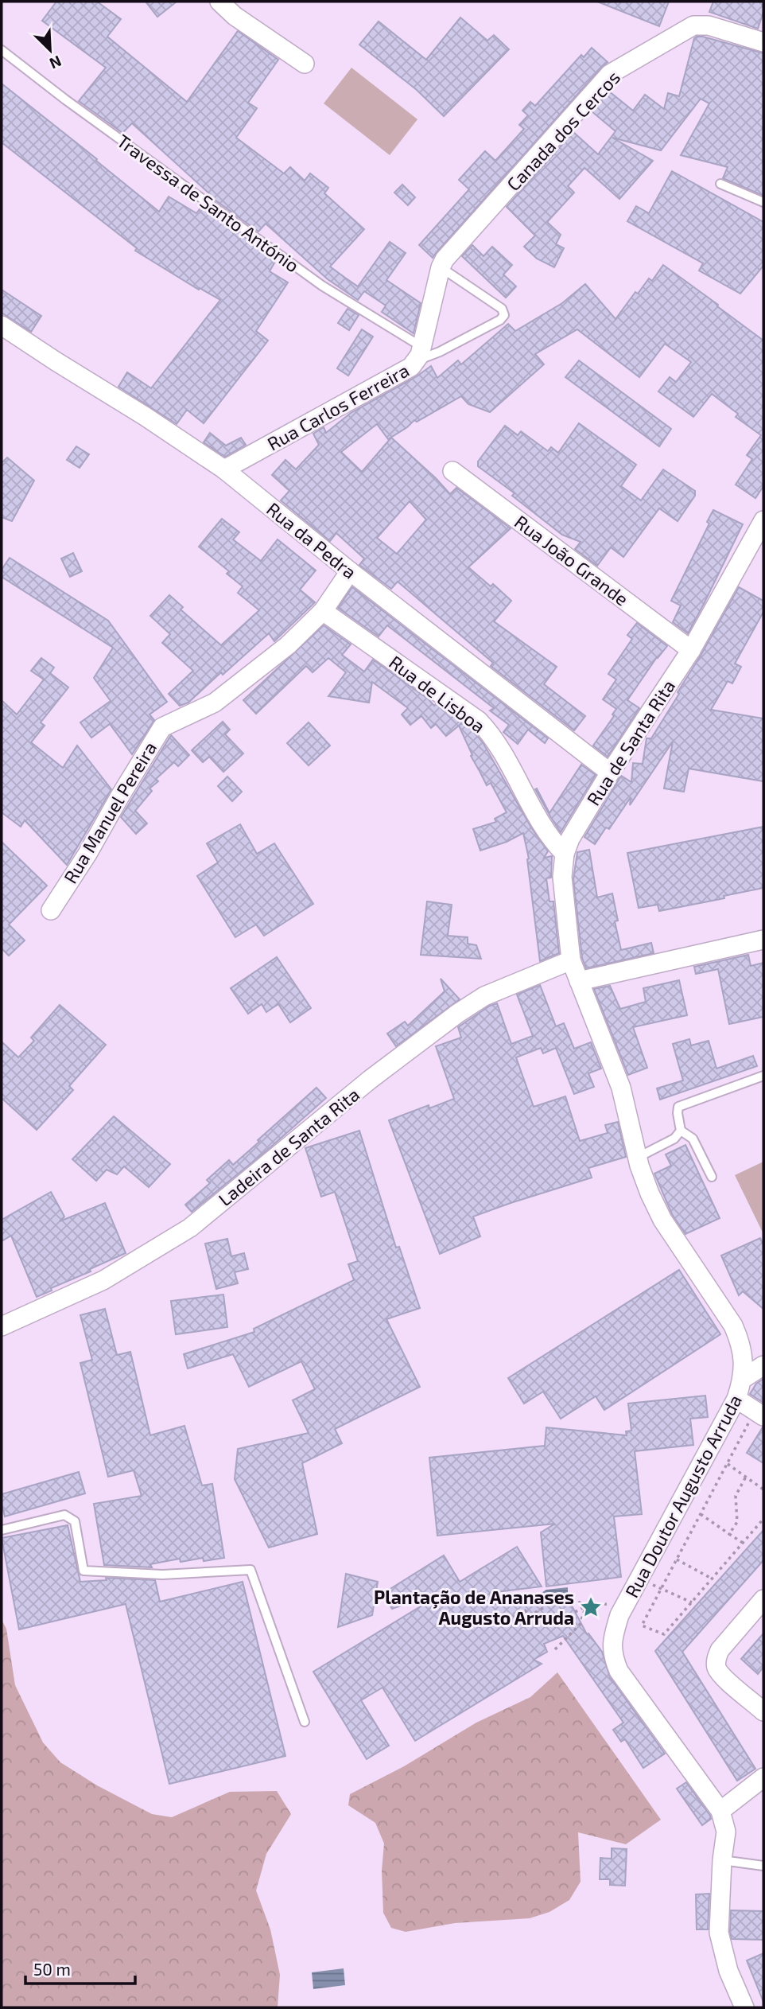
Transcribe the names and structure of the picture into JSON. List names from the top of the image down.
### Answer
{
  "streets": {
    "street": [
      "Canada dos Cercos",
      "Rua Carlos Ferreira",
      "Rua da Pedra",
      "Rua João Grande",
      "Rua de Lisboa",
      "Rua de Santa Rita",
      "Rua Manuel Pereira",
      "Ladeira de Santa Rita",
      "Rua Doutor Augusto Arruda"
    ],
    "lane": ["Travessa de Santo António"]
  },
  "crossings": [
    ["Canada dos Cercos", "Rua Carlos Ferreira"],
    ["Travessa de Santo António", "Rua Carlos Ferreira"],
    ["Rua Carlos Ferreira", "Rua da Pedra"],
    ["Rua da Pedra", "Rua de Santa Rita"],
    ["Rua da Pedra", "Rua Manuel Pereira"],
    ["Rua João Grande", "Rua de Santa Rita"],
    ["Rua de Lisboa", "Rua de Santa Rita"],
    ["Rua de Lisboa", "Rua Manuel Pereira"],
    ["Rua de Santa Rita", "Ladeira de Santa Rita"],
    ["Rua de Santa Rita", "Rua Doutor Augusto Arruda"]
  ],
  "places": {
    "place": ["Plantação de Ananases Augusto Arruda"]
  },
  "scale_bar": "50 m",
  "north": "bottom right"
}
